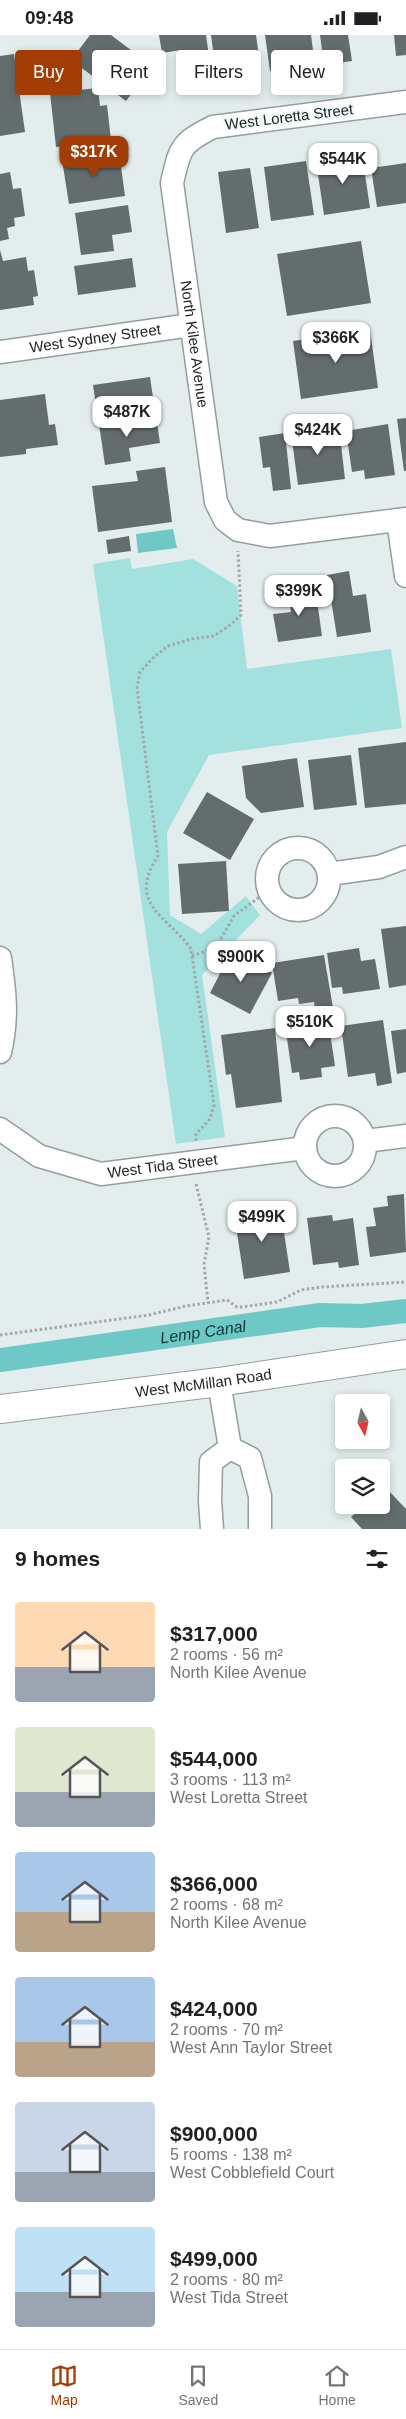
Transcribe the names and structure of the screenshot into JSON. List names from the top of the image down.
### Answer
{
  "streets": {
    "main road": ["West McMillan Road"],
    "street": [
      "West Loretta Street",
      "West Sydney Street",
      "North Kilee Avenue",
      "West Tida Street"
    ]
  },
  "crossings": [
    ["West Loretta Street", "North Kilee Avenue"],
    ["West Sydney Street", "North Kilee Avenue"]
  ],
  "water": ["Lemp Canal"],
  "north": "bottom",
  "page": {
    "status": "09:48",
    "chip": [
      "Buy",
      "Rent",
      "Filters",
      "New"
    ],
    "price": [
      "$317K",
      "$544K",
      "$366K",
      "$487K",
      "$424K",
      "$399K",
      "$900K",
      "$510K",
      "$499K"
    ],
    "heading": "9 homes",
    "list": [
      {
        "name": "$317,000",
        "note": "2 rooms · 56 m² · North Kilee Avenue"
      },
      {
        "name": "$544,000",
        "note": "3 rooms · 113 m² · West Loretta Street"
      },
      {
        "name": "$366,000",
        "note": "2 rooms · 68 m² · North Kilee Avenue"
      },
      {
        "name": "$424,000",
        "note": "2 rooms · 70 m² · West Ann Taylor Street"
      },
      {
        "name": "$900,000",
        "note": "5 rooms · 138 m² · West Cobblefield Court"
      },
      {
        "name": "$499,000",
        "note": "2 rooms · 80 m² · West Tida Street"
      }
    ],
    "tabs": ["Map", "Saved", "Home"]
  }
}
